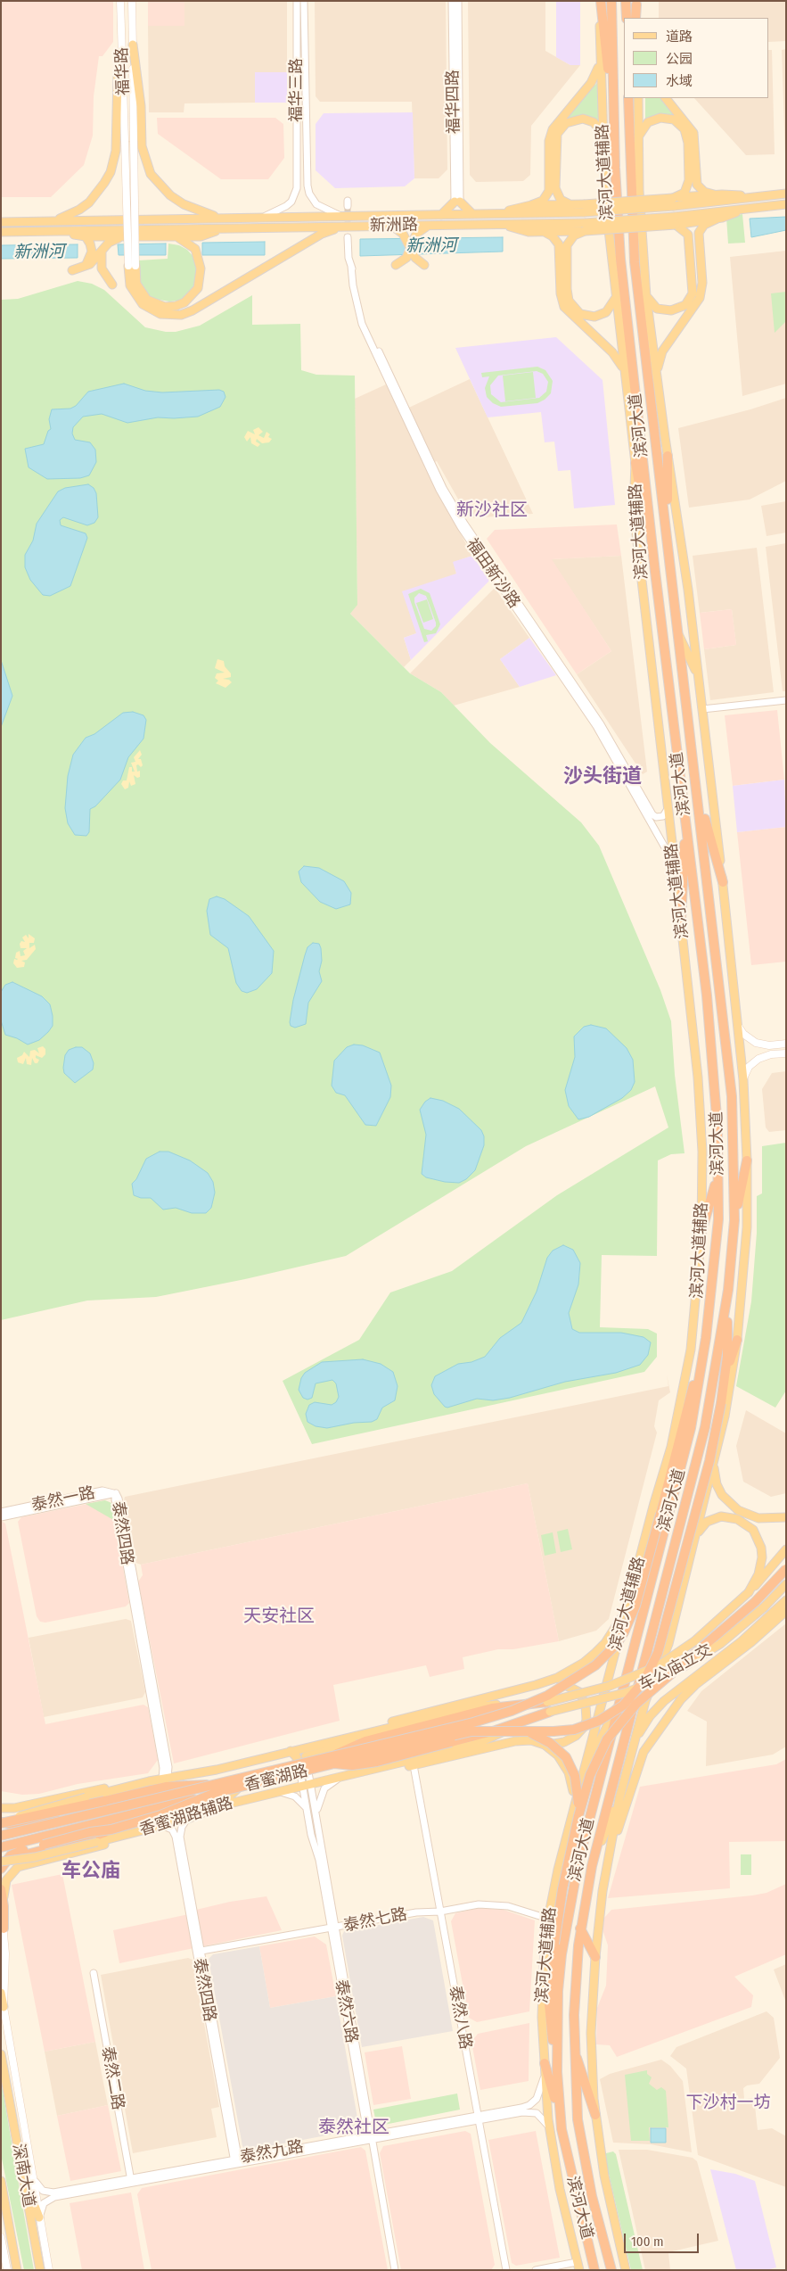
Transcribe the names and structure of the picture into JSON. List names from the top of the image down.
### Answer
{
  "streets": {
    "highway": ["滨河大道", "香蜜湖路"],
    "main road": [
      "福华路",
      "滨河大道辅路",
      "新洲路",
      "车公庙立交",
      "香蜜湖路辅路",
      "深南大道"
    ],
    "street": [
      "福华三路",
      "福华四路",
      "福田新沙路",
      "泰然一路",
      "泰然四路",
      "泰然七路",
      "泰然六路",
      "泰然八路",
      "泰然二路",
      "泰然九路"
    ]
  },
  "crossings": [
    ["福华三路", "新洲路"],
    ["滨河大道辅路", "福田新沙路"],
    ["滨河大道辅路", "泰然七路"],
    ["滨河大道辅路", "泰然九路"],
    ["泰然一路", "泰然四路"],
    ["泰然四路", "香蜜湖路辅路"],
    ["泰然四路", "泰然七路"],
    ["泰然四路", "泰然九路"],
    ["车公庙立交", "香蜜湖路"],
    ["香蜜湖路", "香蜜湖路辅路"],
    ["香蜜湖路辅路", "泰然六路"],
    ["泰然七路", "泰然六路"],
    ["泰然七路", "泰然八路"],
    ["泰然六路", "泰然九路"],
    ["泰然八路", "泰然九路"],
    ["泰然二路", "泰然九路"]
  ],
  "districts": [
    "新沙社区",
    "沙头街道",
    "天安社区",
    "车公庙",
    "下沙村一坊",
    "泰然社区"
  ],
  "water": ["新洲河"],
  "legend": ["道路", "公园", "水域"],
  "scale_bar": "100 m"
}
